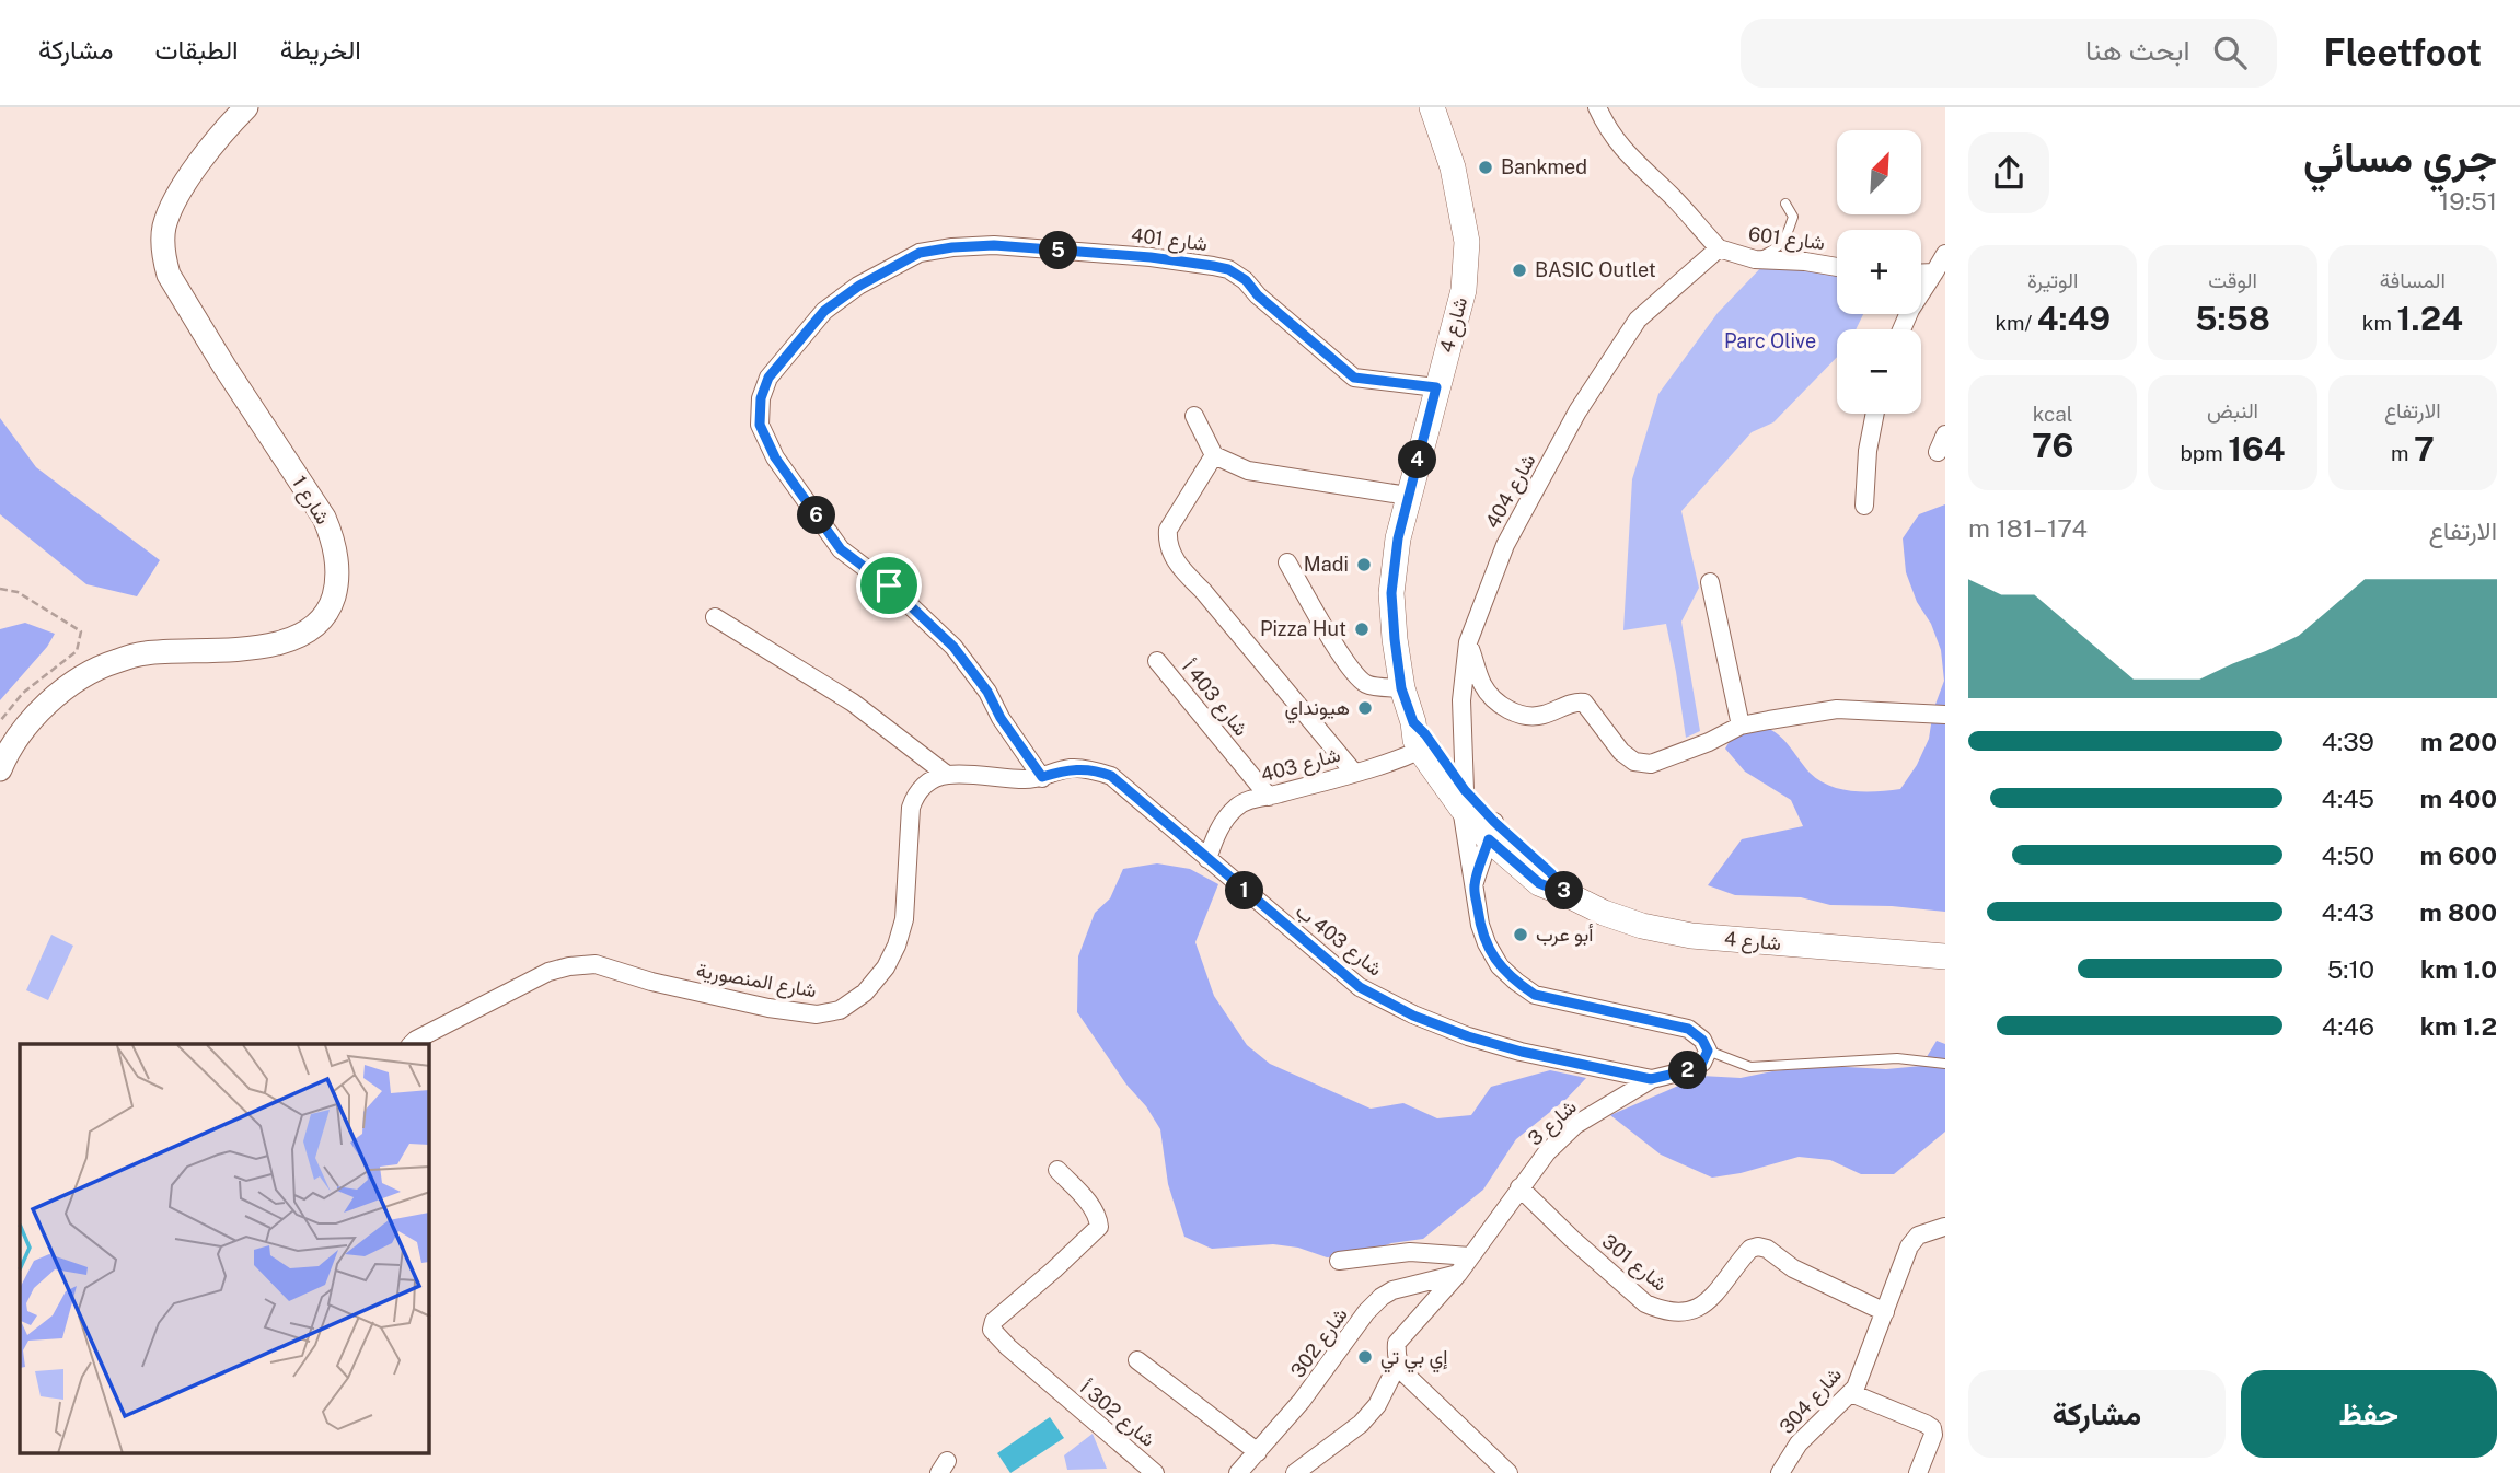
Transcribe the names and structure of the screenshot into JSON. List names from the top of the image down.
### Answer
{
  "streets": {
    "main road": ["شارع 4"],
    "street": [
      "شارع 601",
      "شارع 401",
      "شارع 404",
      "شارع 1",
      "شارع 403 أ",
      "شارع 403",
      "شارع 403 ب",
      "شارع المنصورية",
      "شارع 3",
      "شارع 301",
      "شارع 302",
      "شارع 304",
      "شارع 302 أ"
    ]
  },
  "crossings": [
    ["شارع 601", "شارع 404"],
    ["شارع 401", "شارع 4"],
    ["شارع 401", "شارع 403 ب"],
    ["شارع 4", "شارع 404"],
    ["شارع 4", "شارع 403"],
    ["شارع 403 أ", "شارع 403"],
    ["شارع 403", "شارع 403 ب"],
    ["شارع 403 ب", "شارع 3"],
    ["شارع 3", "شارع 301"],
    ["شارع 3", "شارع 302"],
    ["شارع 301", "شارع 304"]
  ],
  "parks": ["Parc Olive"],
  "places": [
    "Bankmed",
    "BASIC Outlet",
    "Madi",
    "Pizza Hut",
    "هيونداي",
    "أبو عرب",
    "إي بي تي"
  ],
  "north": "top right",
  "page": {
    "header": "Fleetfoot",
    "search": "ابحث هنا",
    "nav": ["الخريطة", "الطبقات", "مشاركة"],
    "heading": ["جري مسائي", "19:51"],
    "map_buttons": ["+", "−"],
    "pins": [
      "5",
      "4",
      "6",
      "1",
      "3",
      "2"
    ],
    "stats": [
      ["المسافة", "1.24 km"],
      ["الوقت", "5:58"],
      ["الوتيرة", "4:49 /km"],
      ["الارتفاع", "7 m"],
      ["النبض", "164 bpm"],
      ["kcal", "76"]
    ],
    "chart": ["الارتفاع", "174–181 m"],
    "list": [
      {
        "name": "200 m",
        "note": "4:39"
      },
      {
        "name": "400 m",
        "note": "4:45"
      },
      {
        "name": "600 m",
        "note": "4:50"
      },
      {
        "name": "800 m",
        "note": "4:43"
      },
      {
        "name": "1.0 km",
        "note": "5:10"
      },
      {
        "name": "1.2 km",
        "note": "4:46"
      }
    ],
    "buttons": ["حفظ", "مشاركة"]
  }
}
